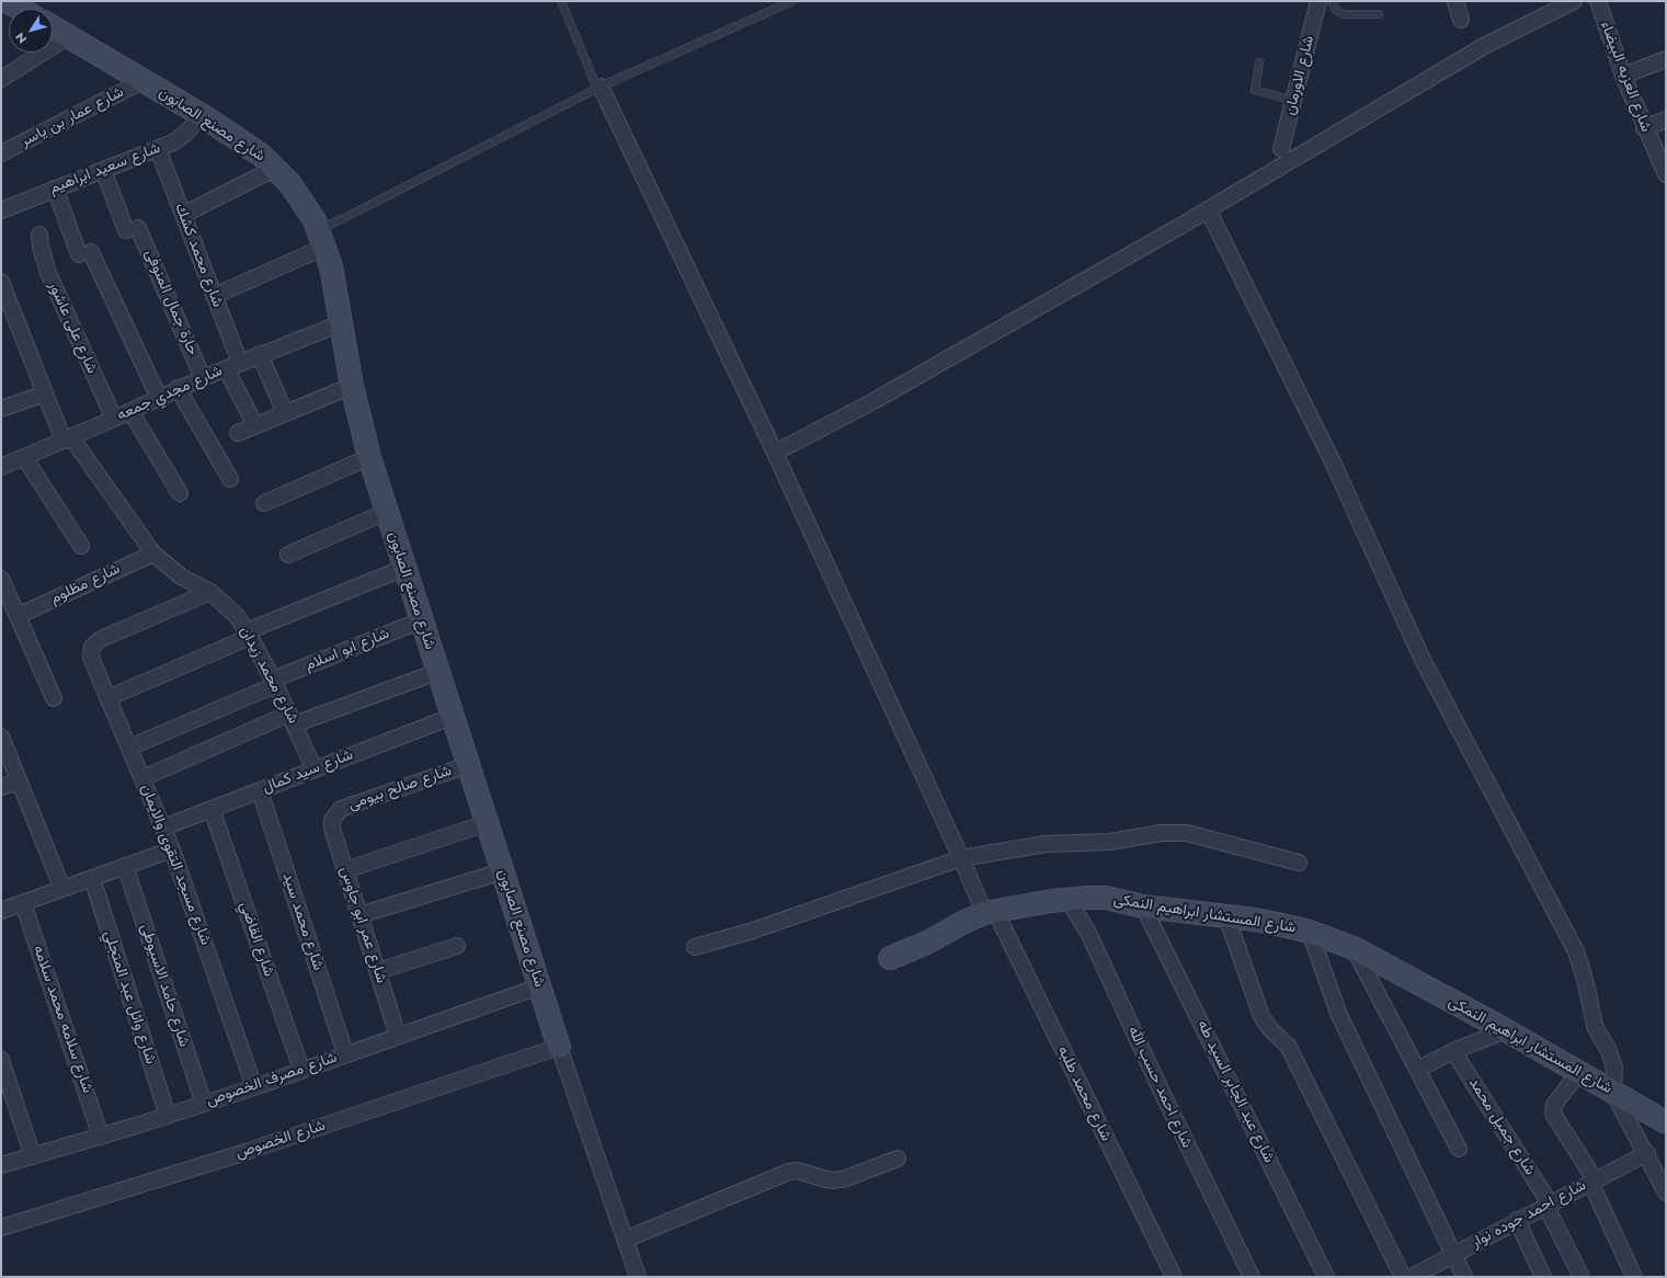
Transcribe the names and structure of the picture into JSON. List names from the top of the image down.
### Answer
{
  "streets": {
    "street": [
      "شارع الاورمان",
      "شارع العزبه البيضاء",
      "شارع عمار بن ياسر",
      "شارع مصنع الصابون",
      "شارع سعيد ابراهيم",
      "شارع محمد كشك",
      "حارة جمال المنوفى",
      "شارع على عاشور",
      "شارع مجدي جمعه",
      "شارع مظلوم",
      "شارع ابو اسلام",
      "شارع محمد زيدان",
      "شارع سيد كمال",
      "شارع صالح بيومى",
      "شارع مسجد التقوى والايمان",
      "شارع المستشار ابراهيم النمكى",
      "شارع محمد سيد",
      "شارع عمر ابو جاوس",
      "شارع القاضي",
      "شارع حامد الاسيوطى",
      "شارع وائل عبد المتجلي",
      "شارع سلامه محمد سلامه",
      "شارع مصرف الخصوص",
      "شارع احمد حسب الله",
      "شارع عبد الجابر السيد طه",
      "شارع محمد طلبه",
      "شارع جميل محمد",
      "شارع الخصوص",
      "شارع احمد جوده نوار"
    ]
  },
  "crossings": [
    ["شارع عمار بن ياسر", "شارع مصنع الصابون"],
    ["شارع مصنع الصابون", "شارع سعيد ابراهيم"],
    ["شارع مصنع الصابون", "شارع مجدي جمعه"],
    ["شارع مصنع الصابون", "شارع ابو اسلام"],
    ["شارع مصنع الصابون", "شارع سيد كمال"],
    ["شارع مصنع الصابون", "شارع صالح بيومى"],
    ["شارع مصنع الصابون", "شارع مصرف الخصوص"],
    ["شارع مصنع الصابون", "شارع الخصوص"],
    ["شارع سعيد ابراهيم", "شارع محمد كشك"],
    ["شارع سعيد ابراهيم", "حارة جمال المنوفى"],
    ["شارع محمد كشك", "شارع مجدي جمعه"],
    ["حارة جمال المنوفى", "شارع مجدي جمعه"],
    ["شارع على عاشور", "شارع مجدي جمعه"],
    ["شارع مجدي جمعه", "شارع محمد زيدان"],
    ["شارع مظلوم", "شارع محمد زيدان"],
    ["شارع ابو اسلام", "شارع محمد زيدان"],
    ["شارع ابو اسلام", "شارع مسجد التقوى والايمان"],
    ["شارع محمد زيدان", "شارع سيد كمال"],
    ["شارع محمد زيدان", "شارع مسجد التقوى والايمان"],
    ["شارع سيد كمال", "شارع مسجد التقوى والايمان"],
    ["شارع سيد كمال", "شارع محمد سيد"],
    ["شارع سيد كمال", "شارع القاضي"],
    ["شارع صالح بيومى", "شارع عمر ابو جاوس"],
    ["شارع مسجد التقوى والايمان", "شارع مصرف الخصوص"],
    ["شارع المستشار ابراهيم النمكى", "شارع احمد حسب الله"],
    ["شارع المستشار ابراهيم النمكى", "شارع عبد الجابر السيد طه"],
    ["شارع المستشار ابراهيم النمكى", "شارع محمد طلبه"],
    ["شارع محمد سيد", "شارع مصرف الخصوص"],
    ["شارع عمر ابو جاوس", "شارع مصرف الخصوص"],
    ["شارع القاضي", "شارع مصرف الخصوص"],
    ["شارع حامد الاسيوطى", "شارع مصرف الخصوص"],
    ["شارع وائل عبد المتجلي", "شارع مصرف الخصوص"],
    ["شارع سلامه محمد سلامه", "شارع مصرف الخصوص"],
    ["شارع جميل محمد", "شارع احمد جوده نوار"]
  ],
  "north": "bottom left"
}
